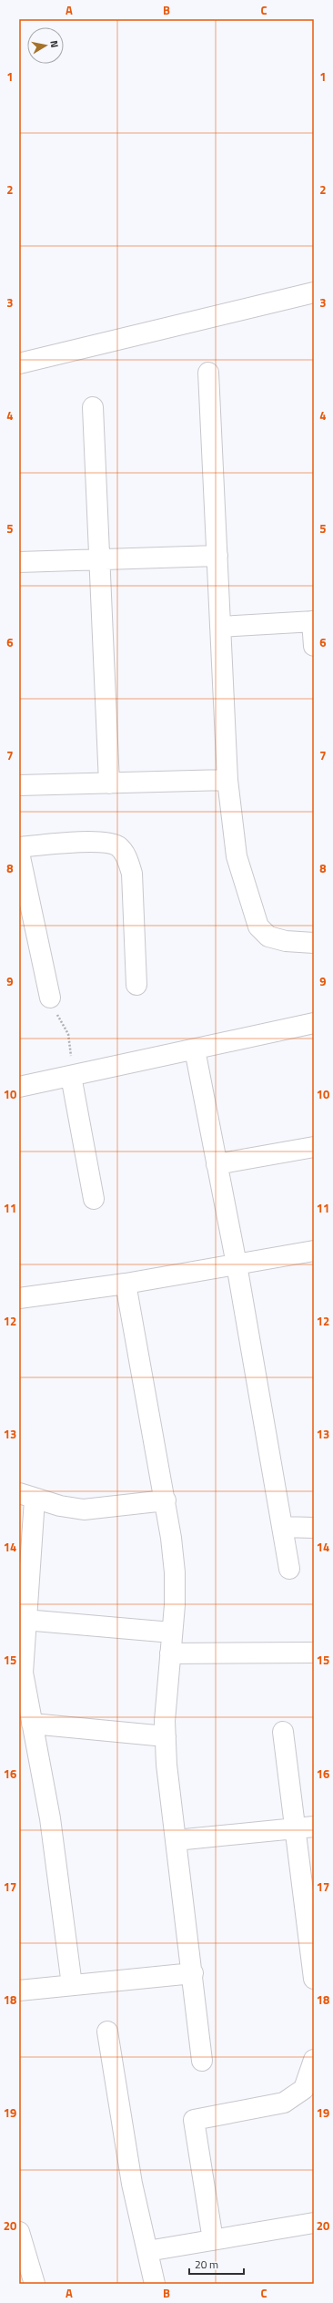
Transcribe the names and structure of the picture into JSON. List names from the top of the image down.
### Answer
{
  "scale_bar": "20 m",
  "north": "right",
  "grid": {
    "columns": ["A", "B", "C"],
    "rows": [
      "1",
      "2",
      "3",
      "4",
      "5",
      "6",
      "7",
      "8",
      "9",
      "10",
      "11",
      "12",
      "13",
      "14",
      "15",
      "16",
      "17",
      "18",
      "19",
      "20"
    ]
  }
}
